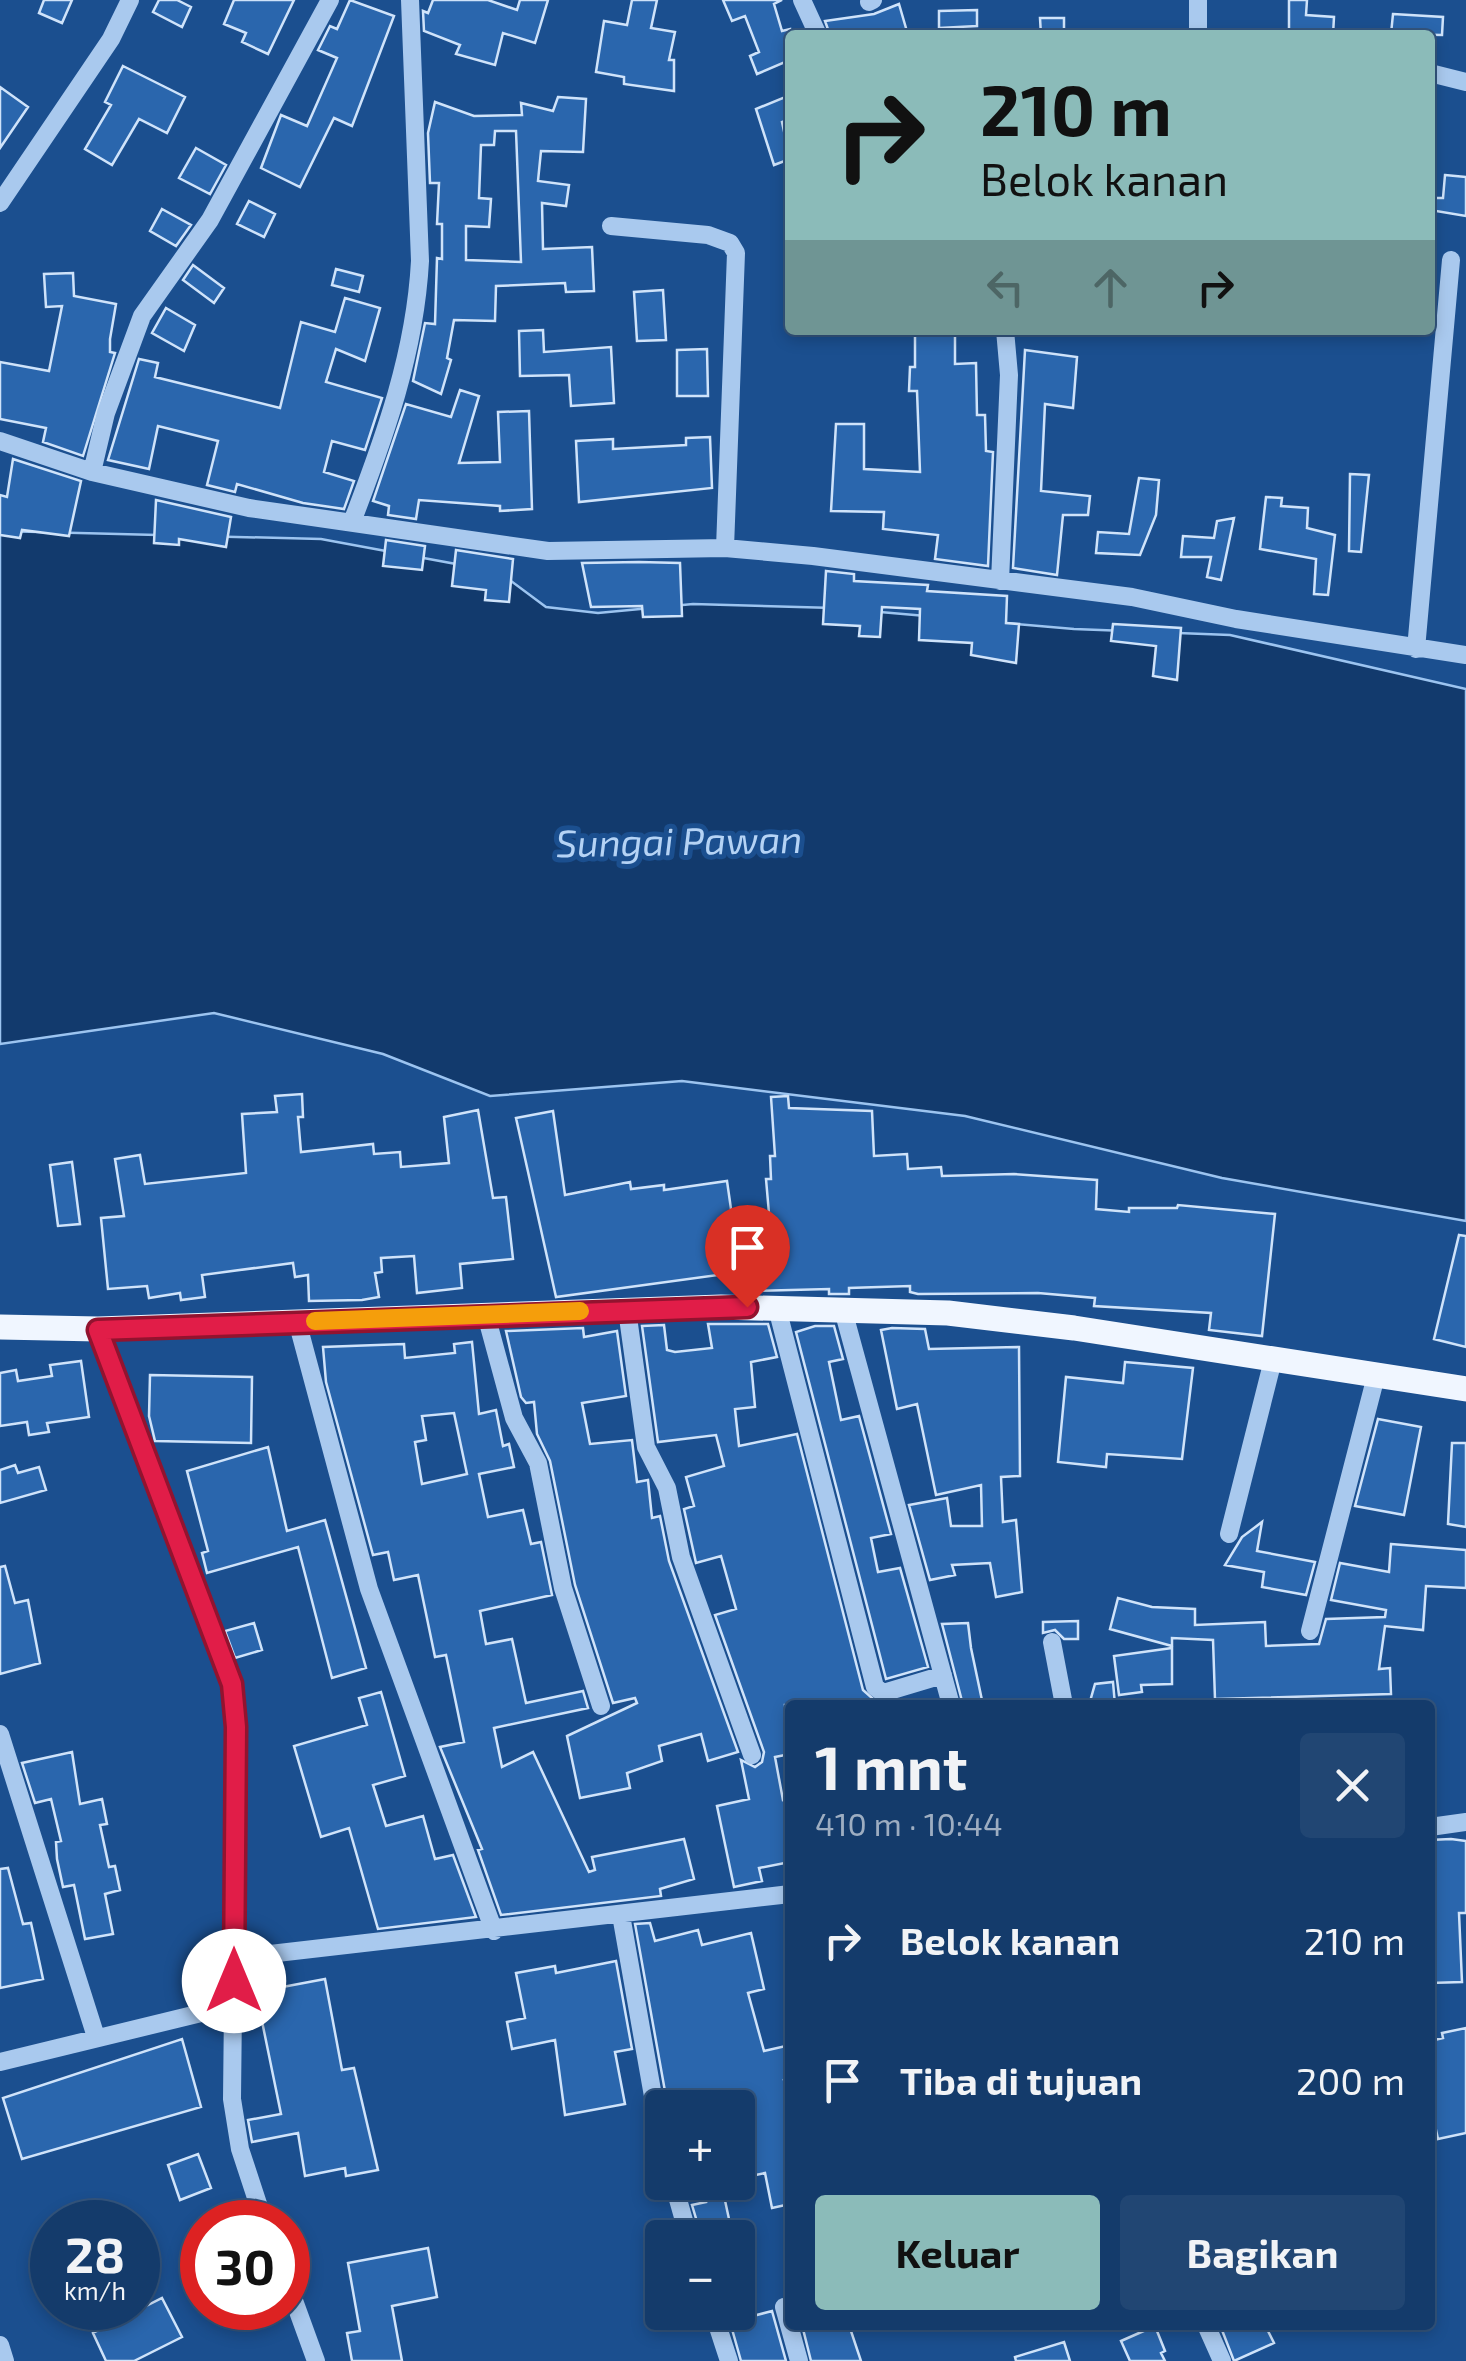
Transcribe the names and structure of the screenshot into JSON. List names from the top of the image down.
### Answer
{
  "water": ["Sungai Pawan"],
  "page": {
    "turn": ["210 m", "Belok kanan"],
    "heading": ["1 mnt", "410 m · 10:44"],
    "list": [
      {
        "name": "Belok kanan",
        "value": "210 m"
      },
      {
        "name": "Tiba di tujuan",
        "value": "200 m"
      }
    ],
    "map_buttons": ["+", "−"],
    "buttons": ["Keluar", "Bagikan"],
    "speed": "28 km/h",
    "limit": "30"
  }
}
